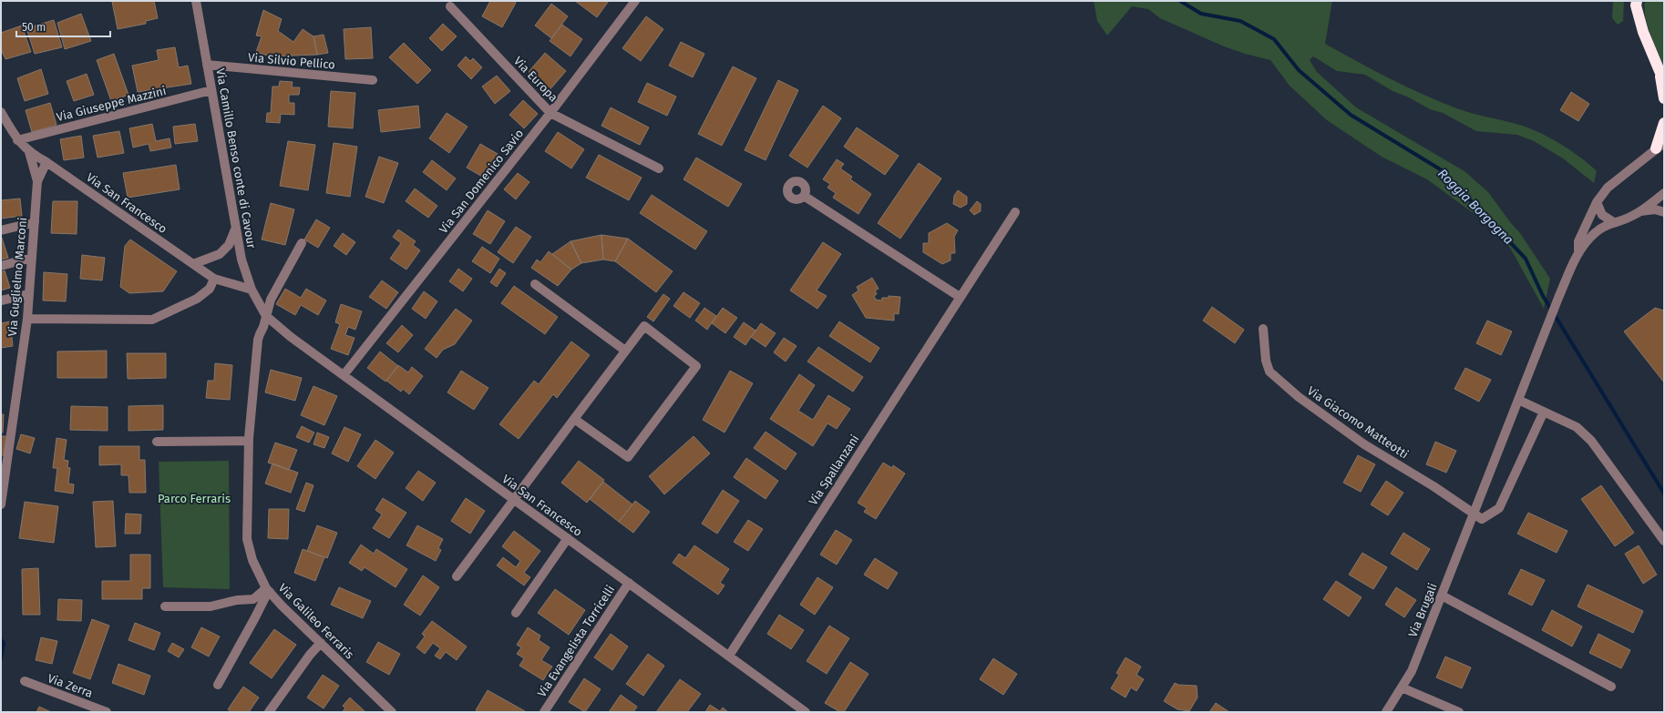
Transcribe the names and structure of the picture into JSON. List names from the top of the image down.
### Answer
{
  "streets": {
    "street": [
      "Via Silvio Pellico",
      "Via Europa",
      "Via Giuseppe Mazzini",
      "Via Camillo Benso conte di Cavour",
      "Via San Domenico Savio",
      "Via San Francesco",
      "Via Guglielmo Marconi",
      "Via Giacomo Matteotti",
      "Via Spallanzani",
      "Via Brugali",
      "Via Galileo Ferraris",
      "Via Evangelista Torricelli",
      "Via Zerra"
    ]
  },
  "crossings": [
    ["Via Silvio Pellico", "Via Camillo Benso conte di Cavour"],
    ["Via Europa", "Via San Domenico Savio"],
    ["Via Giuseppe Mazzini", "Via Camillo Benso conte di Cavour"],
    ["Via Camillo Benso conte di Cavour", "Via San Francesco"],
    ["Via Camillo Benso conte di Cavour", "Via Galileo Ferraris"],
    ["Via San Domenico Savio", "Via San Francesco"],
    ["Via San Francesco", "Via Guglielmo Marconi"],
    ["Via San Francesco", "Via Spallanzani"],
    ["Via San Francesco", "Via Galileo Ferraris"],
    ["Via San Francesco", "Via Evangelista Torricelli"],
    ["Via Giacomo Matteotti", "Via Brugali"]
  ],
  "water": ["Roggia Borgogna"],
  "parks": ["Parco Ferraris"],
  "scale_bar": "50 m"
}
